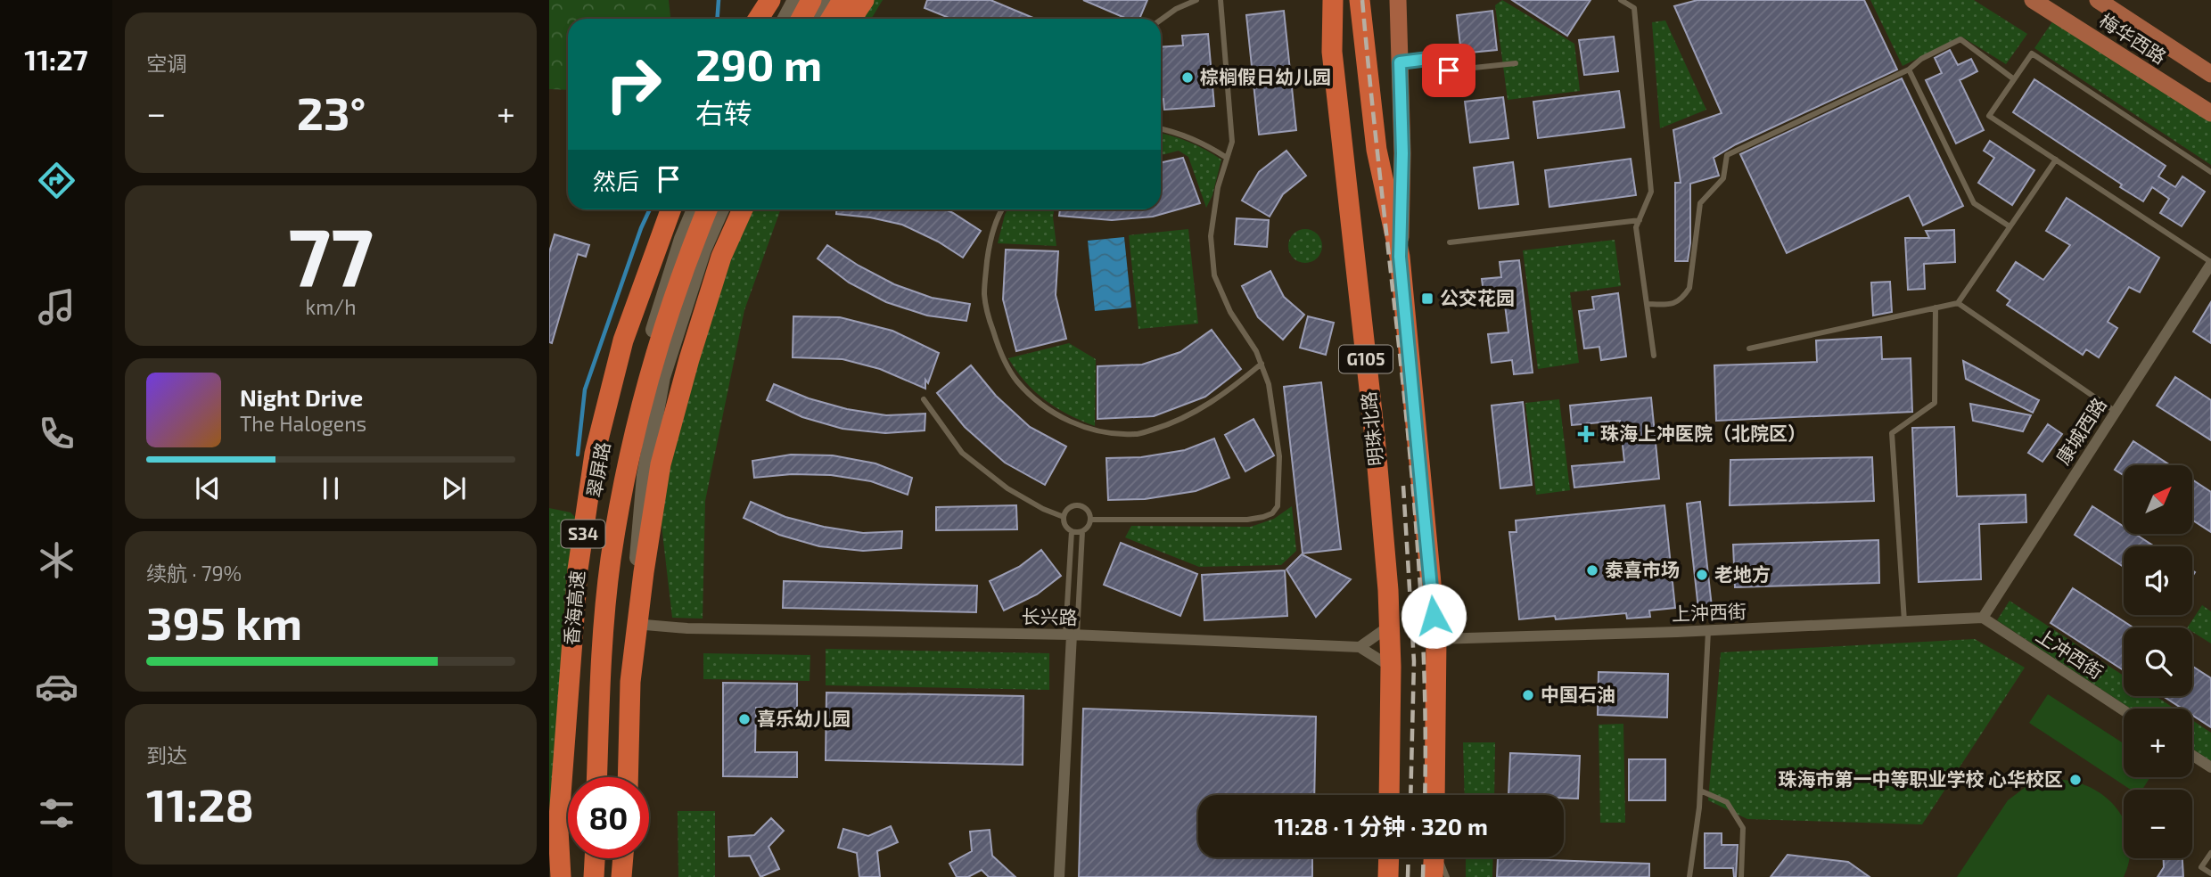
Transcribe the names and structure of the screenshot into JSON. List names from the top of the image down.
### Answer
{
  "streets": {
    "highway": [
      "G105",
      "明珠北路",
      "S34",
      "香海高速"
    ],
    "main road": ["梅华西路", "翠屏路"],
    "street": [
      "康城西路",
      "上沖西街",
      "长兴路",
      "上冲西街"
    ]
  },
  "crossings": [
    ["G105", "上沖西街"],
    ["明珠北路", "长兴路"],
    ["康城西路", "上沖西街"],
    ["康城西路", "上冲西街"],
    ["上沖西街", "上冲西街"]
  ],
  "places": {
    "other": [
      "棕榈假日幼儿园",
      "泰喜市场",
      "老地方",
      "中国石油",
      "喜乐幼儿园",
      "珠海市第一中等职业学校 心华校区"
    ],
    "transit": ["公交花园"],
    "health": ["珠海上冲医院（北院区）"]
  },
  "north": "top right",
  "page": {
    "tabs": "11:27",
    "tile": [
      "空调",
      ["77", "km/h"],
      ["续航 · 79%", "395 km"],
      ["到达", "11:28"]
    ],
    "turn": ["290 m", "右转"],
    "heat": ["−", "23°", "+"],
    "then": "然后",
    "song": ["Night Drive", "The Halogens"],
    "map_buttons": ["+", "−"],
    "limit": "80",
    "trip": "11:28 · 1 分钟 · 320 m"
  }
}
